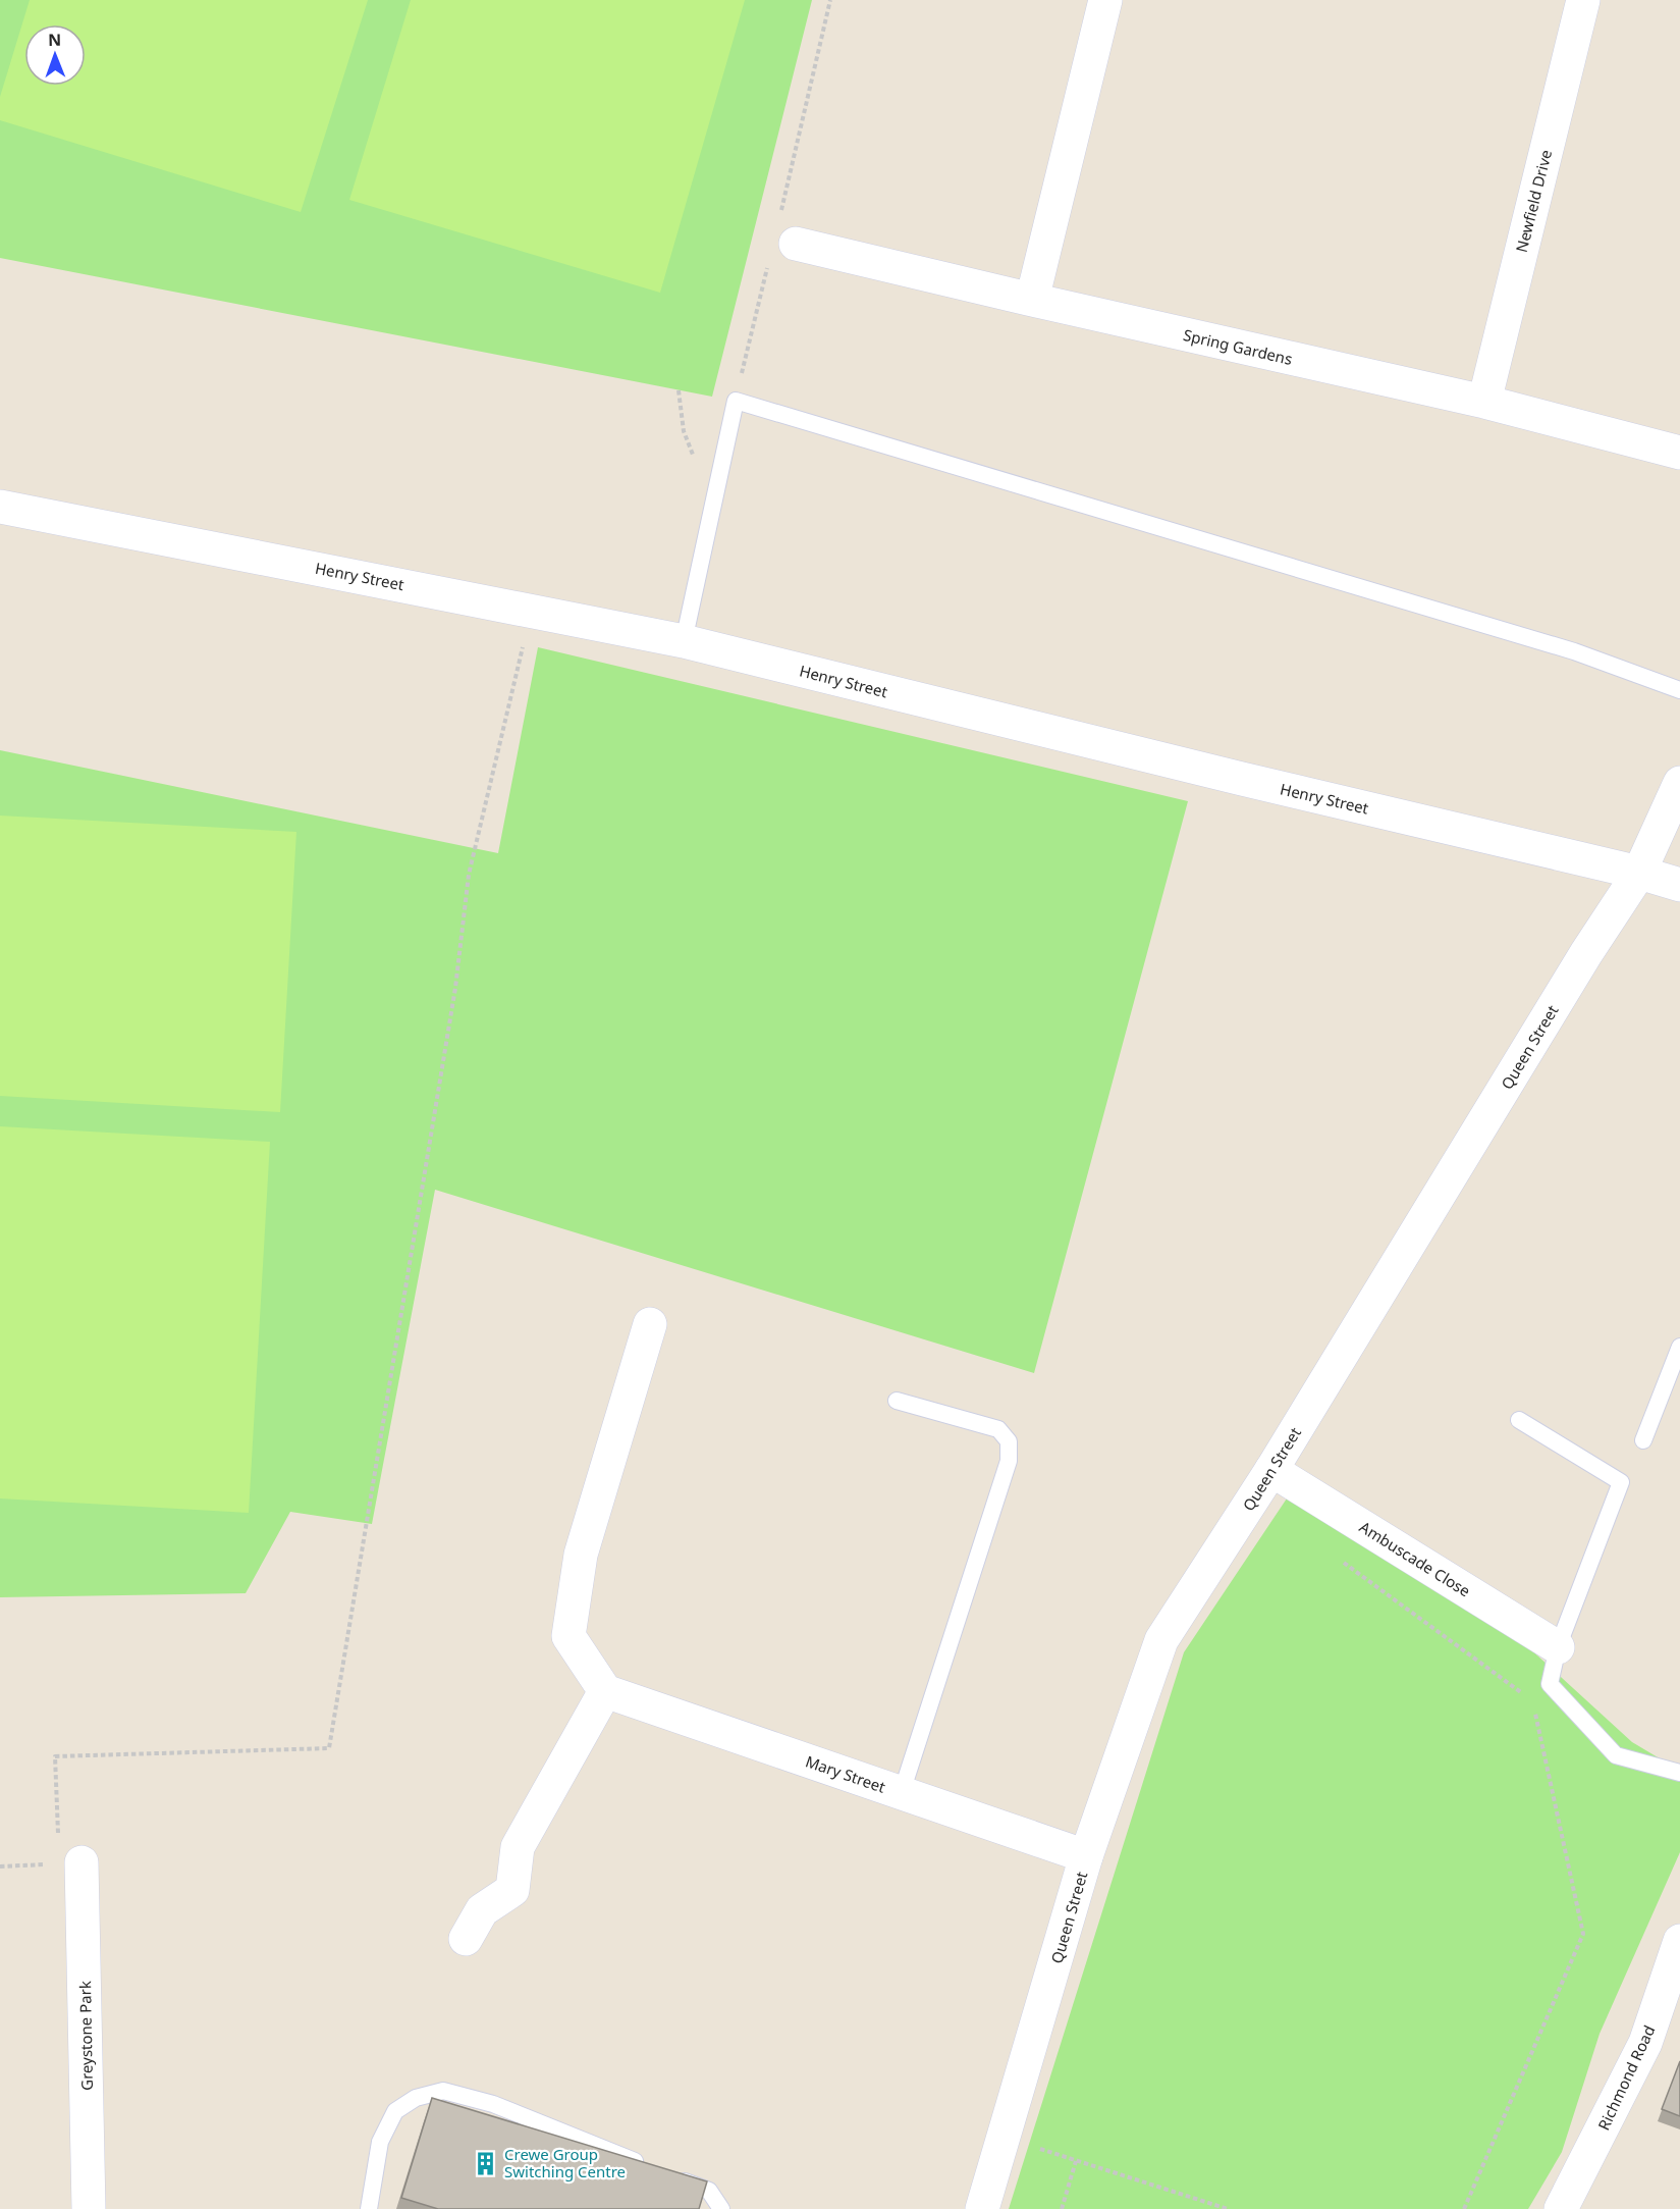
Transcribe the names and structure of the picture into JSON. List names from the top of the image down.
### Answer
{
  "streets": {
    "street": [
      "Newfield Drive",
      "Spring Gardens",
      "Henry Street",
      "Queen Street",
      "Ambuscade Close",
      "Mary Street",
      "Greystone Park",
      "Richmond Road"
    ]
  },
  "crossings": [
    ["Newfield Drive", "Spring Gardens"],
    ["Henry Street", "Queen Street"],
    ["Queen Street", "Ambuscade Close"],
    ["Queen Street", "Mary Street"]
  ],
  "places": {
    "building": ["Crewe Group Switching Centre"]
  },
  "north": "top"
}
